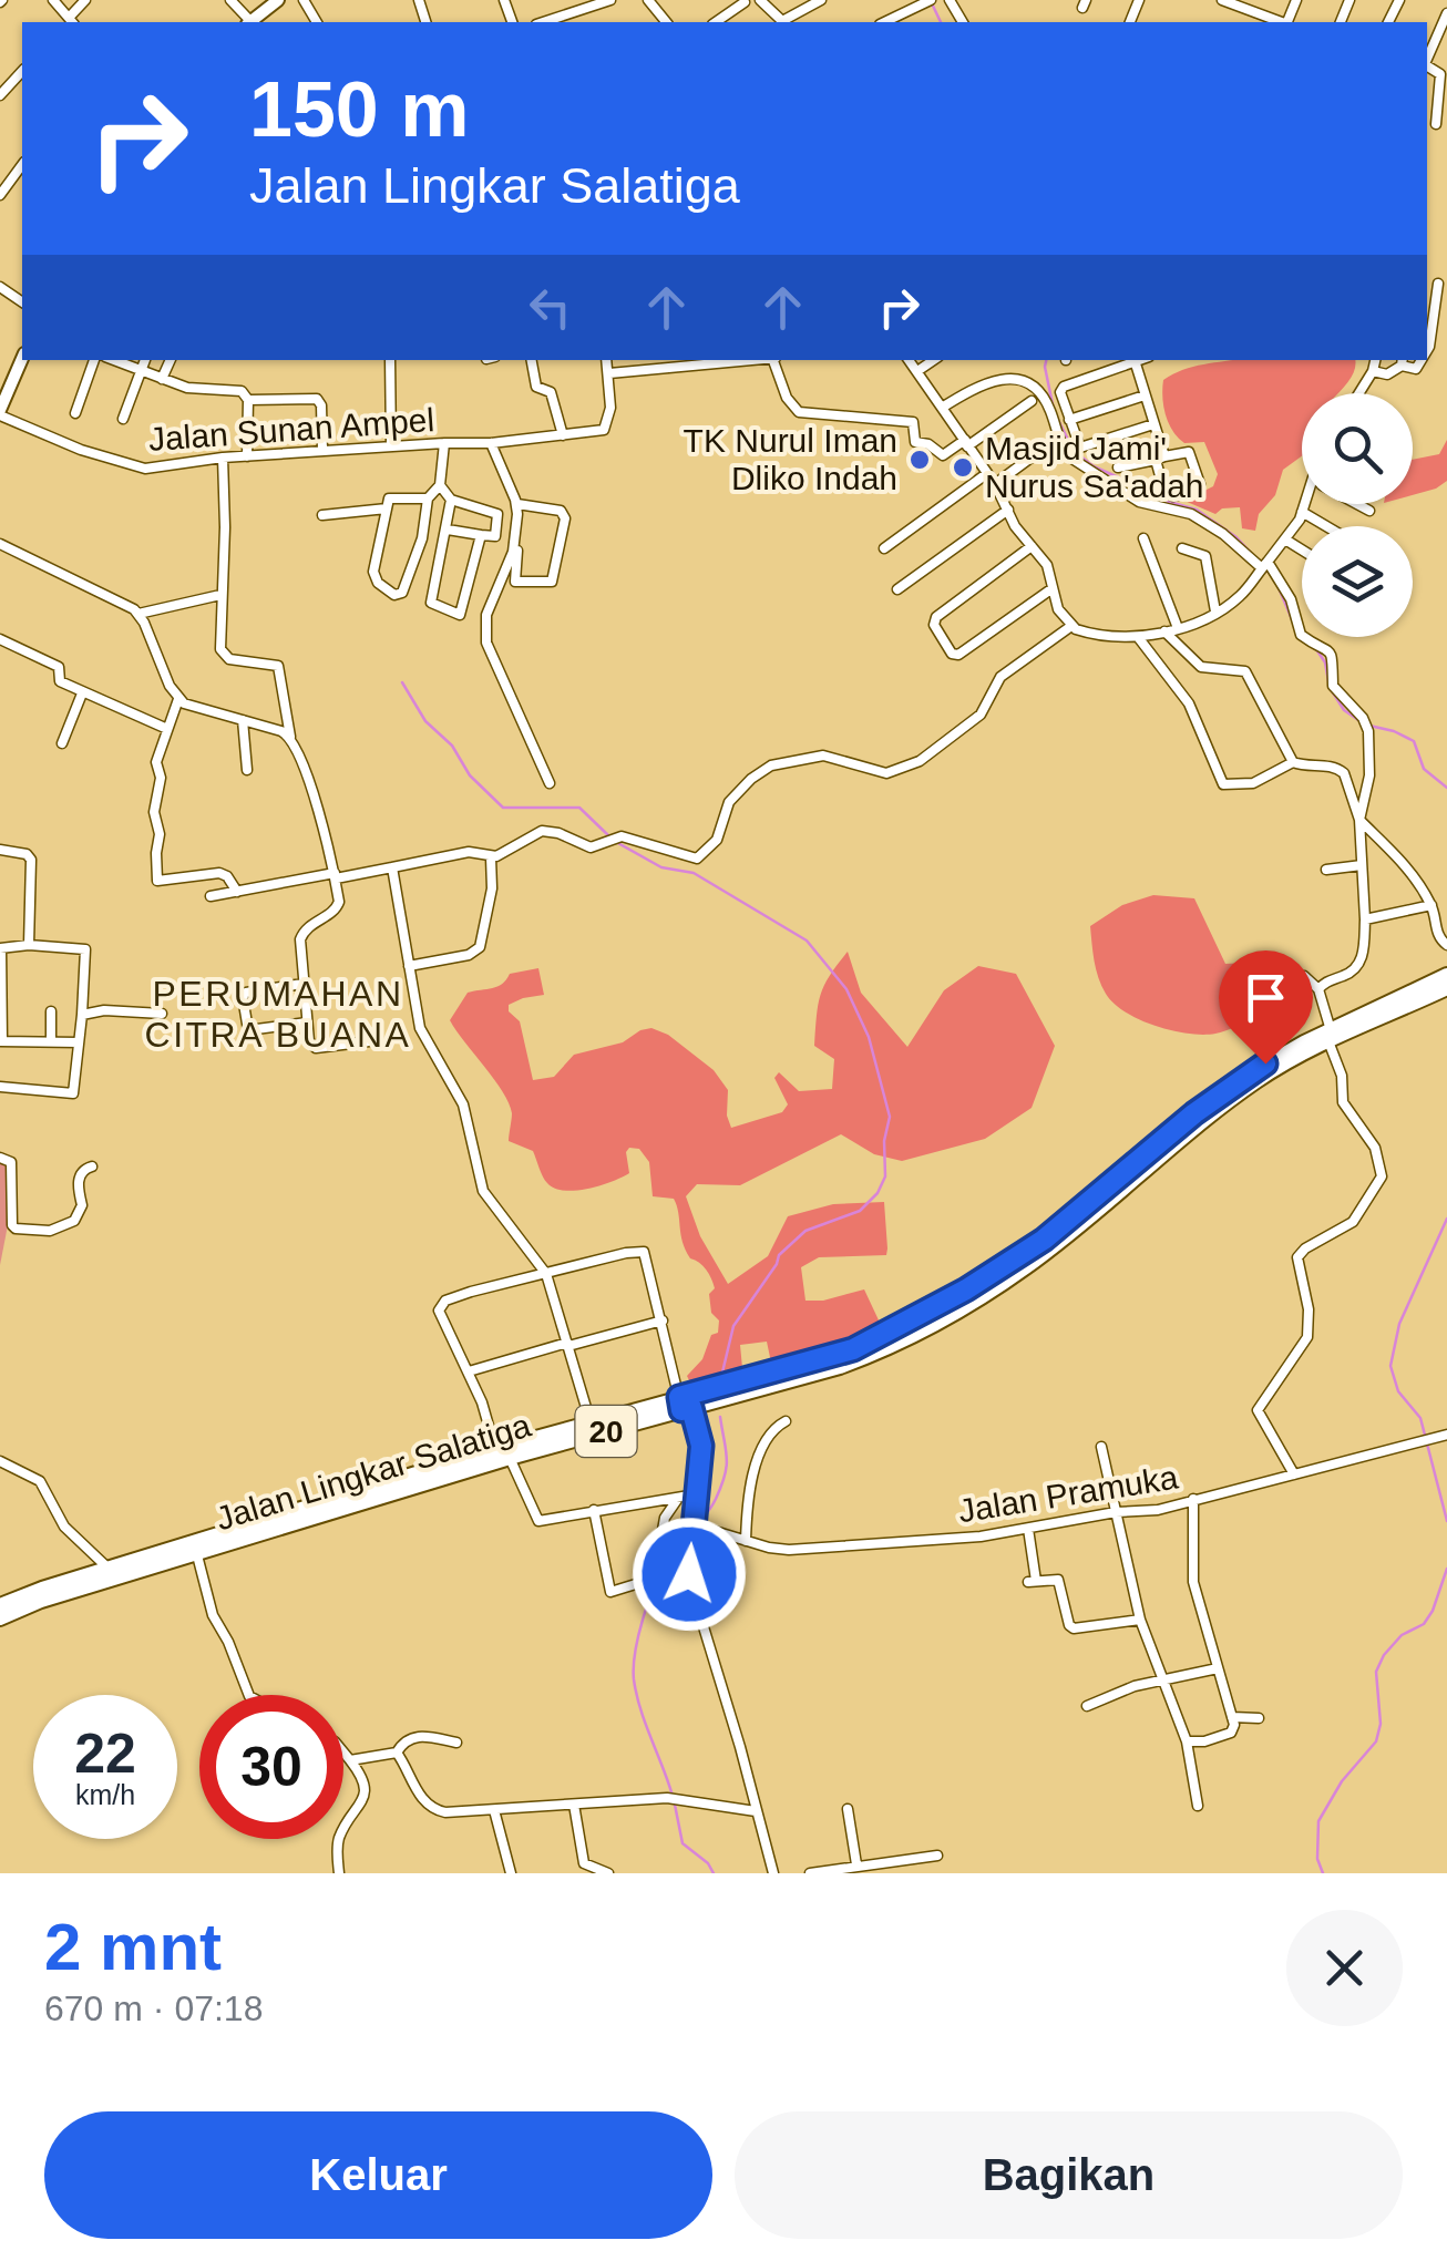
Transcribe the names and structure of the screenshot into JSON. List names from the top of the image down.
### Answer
{
  "streets": {
    "highway": ["20", "Jalan Lingkar Salatiga"],
    "street": ["Jalan Sunan Ampel", "Jalan Pramuka"]
  },
  "districts": ["PERUMAHAN CITRA BUANA"],
  "places": ["TK Nurul Iman Dliko Indah", "Masjid Jami' Nurus Sa'adah"],
  "page": {
    "turn": ["150 m", "Jalan Lingkar Salatiga"],
    "speed": "22 km/h",
    "limit": "30",
    "heading": ["2 mnt", "670 m · 07:18"],
    "buttons": ["Keluar", "Bagikan"]
  }
}
